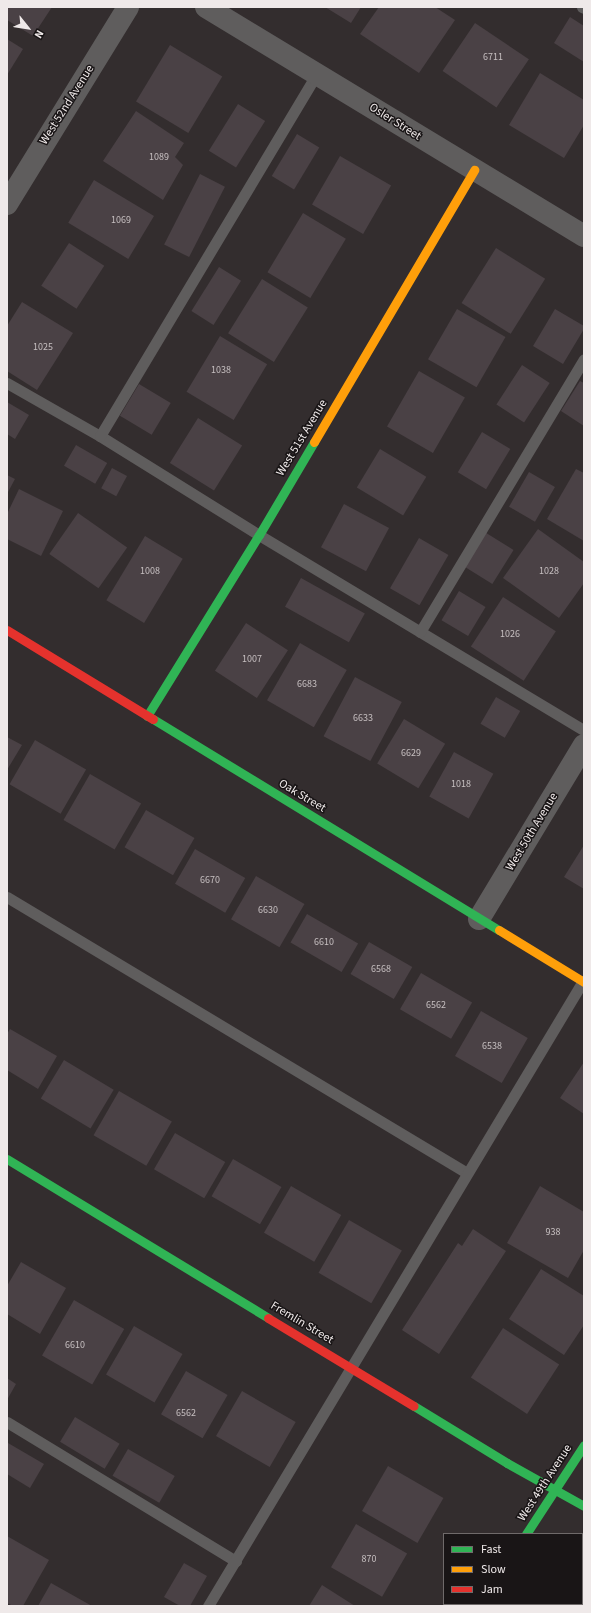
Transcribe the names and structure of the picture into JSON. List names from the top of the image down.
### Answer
{
  "streets": {
    "street": [
      "West 52nd Avenue",
      "Osler Street",
      "West 51st Avenue",
      "Oak Street",
      "West 50th Avenue",
      "Fremlin Street",
      "West 49th Avenue"
    ]
  },
  "crossings": [
    ["Osler Street", "West 51st Avenue"],
    ["West 51st Avenue", "Oak Street"],
    ["Oak Street", "West 50th Avenue"],
    ["Fremlin Street", "West 49th Avenue"]
  ],
  "house_numbers": [
    "6711",
    "1089",
    "1069",
    "1025",
    "1038",
    "1008",
    "1028",
    "1026",
    "1007",
    "6683",
    "6633",
    "6629",
    "1018",
    "6670",
    "6630",
    "6610",
    "6568",
    "6562",
    "6538",
    "938",
    "6610",
    "6562",
    "870"
  ],
  "legend": ["Fast", "Slow", "Jam"],
  "north": "bottom right"
}
